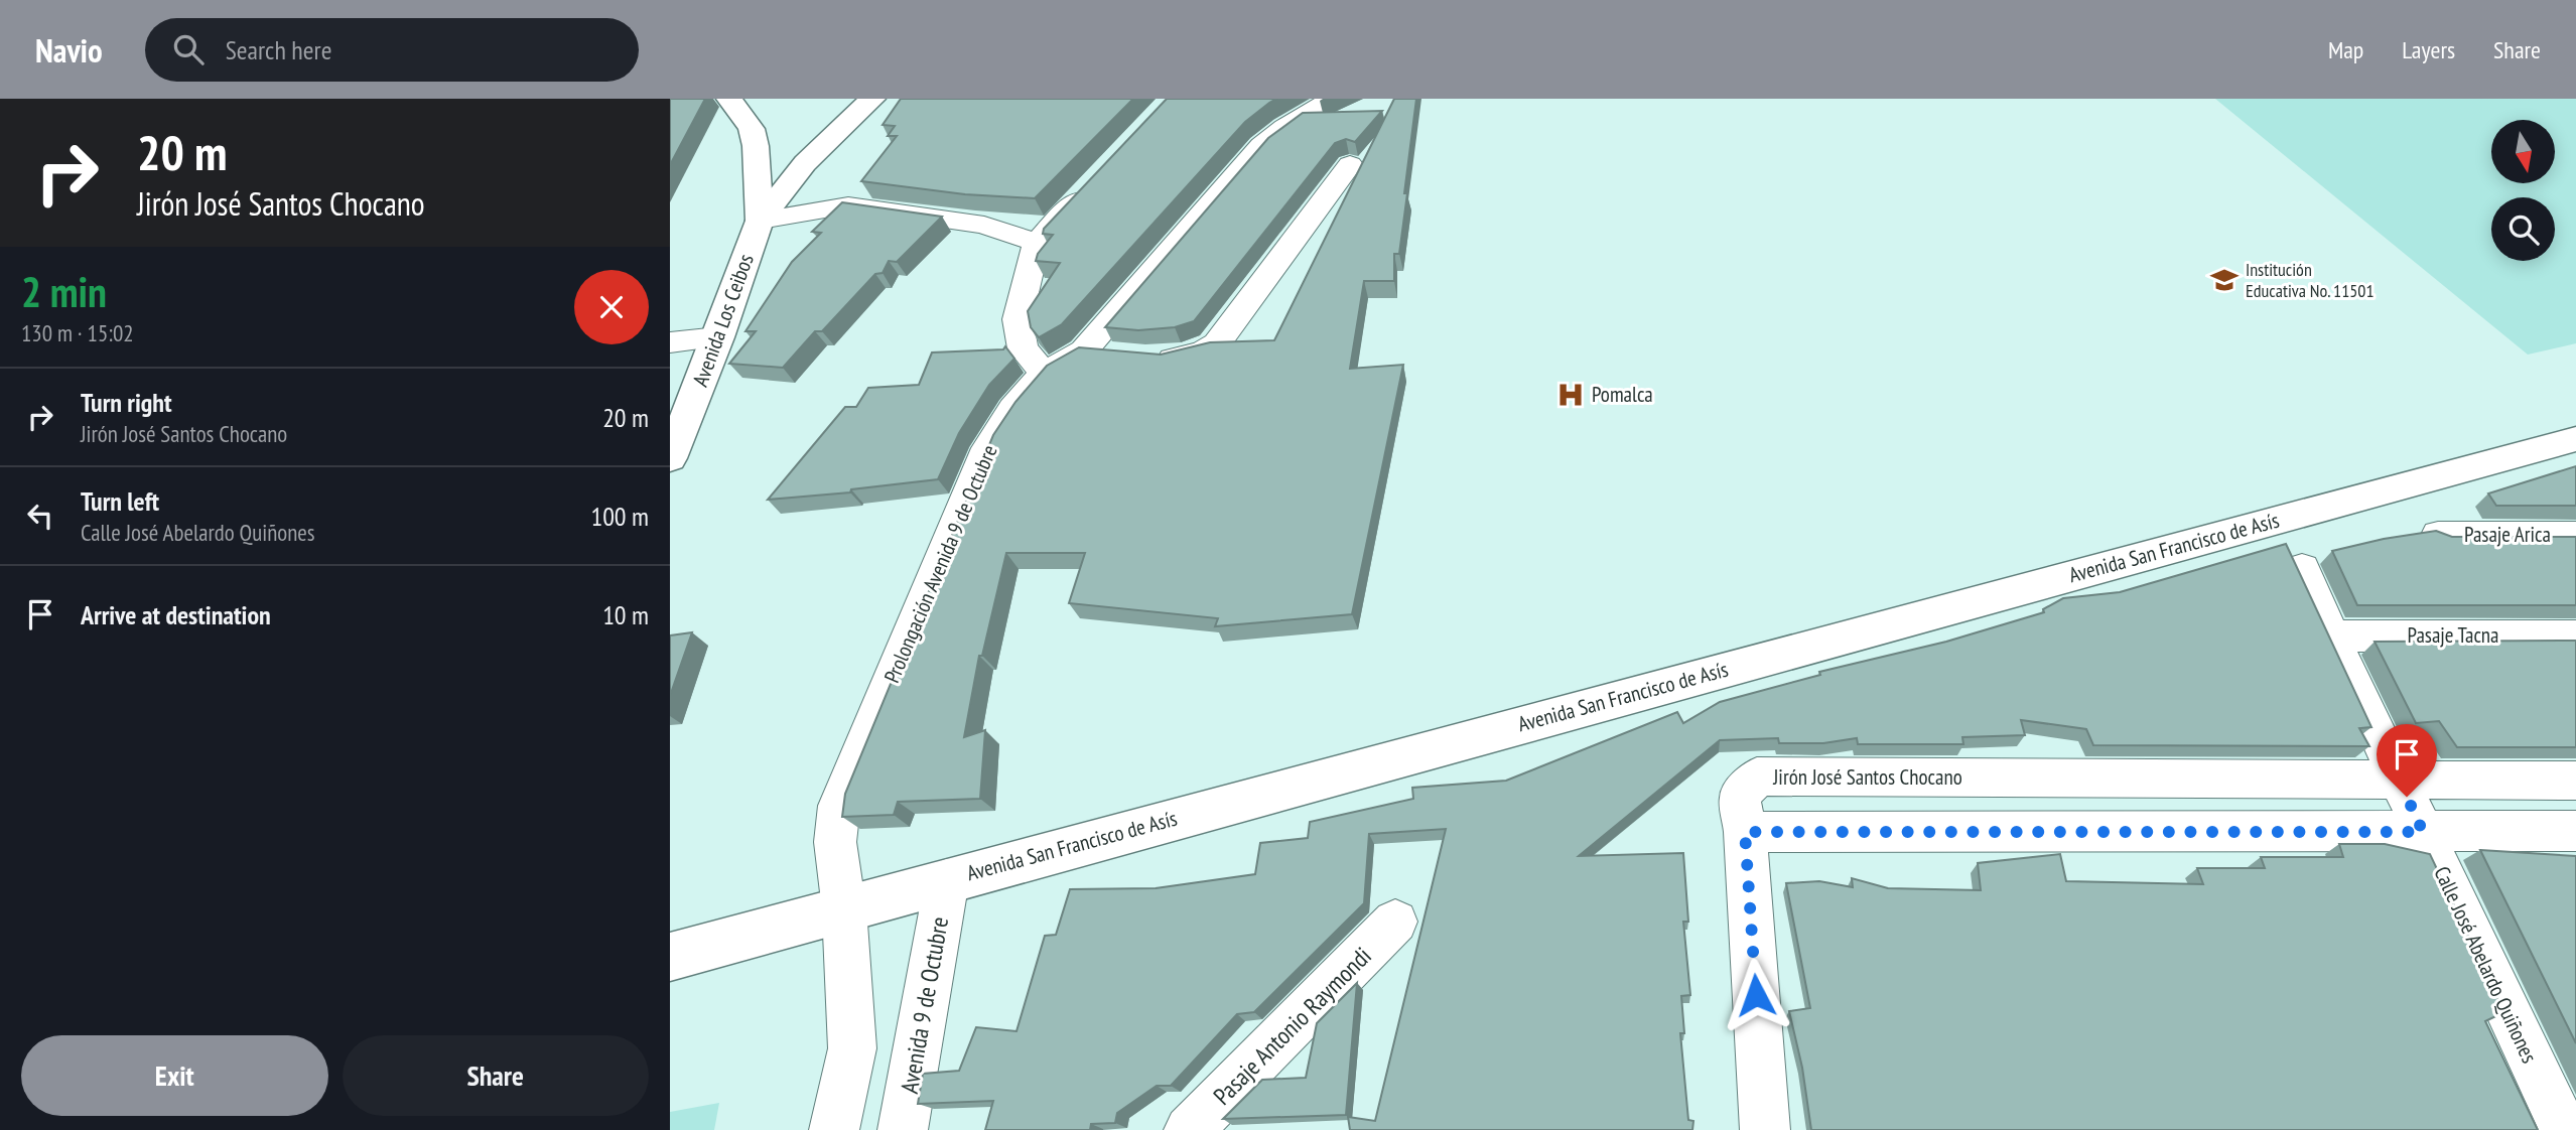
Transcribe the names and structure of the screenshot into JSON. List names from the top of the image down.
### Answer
{
  "streets": {
    "main road": ["Avenida Los Ceibos", "Avenida San Francisco de Asís"],
    "street": [
      "Pasaje Arica",
      "Prolongación Avenida 9 de Octubre",
      "Pasaje Tacna",
      "Jirón José Santos Chocano",
      "Calle José Abelardo Quiñones",
      "Avenida 9 de Octubre",
      "Pasaje Antonio Raymondi"
    ]
  },
  "crossings": [
    ["Avenida San Francisco de Asís", "Prolongación Avenida 9 de Octubre"],
    ["Avenida San Francisco de Asís", "Avenida 9 de Octubre"],
    ["Pasaje Tacna", "Calle José Abelardo Quiñones"],
    ["Jirón José Santos Chocano", "Calle José Abelardo Quiñones"]
  ],
  "places": {
    "school or university": ["Institución Educativa No. 11501"],
    "hospital": ["Pomalca"]
  },
  "north": "bottom",
  "page": {
    "header": "Navio",
    "search": "Search here",
    "nav": ["Map", "Layers", "Share"],
    "turn": ["20 m", "Jirón José Santos Chocano"],
    "heading": ["2 min", "130 m · 15:02"],
    "list": [
      {
        "name": "Turn right",
        "note": "Jirón José Santos Chocano",
        "value": "20 m"
      },
      {
        "name": "Turn left",
        "note": "Calle José Abelardo Quiñones",
        "value": "100 m"
      },
      {
        "name": "Arrive at destination",
        "value": "10 m"
      }
    ],
    "buttons": ["Exit", "Share"]
  }
}
